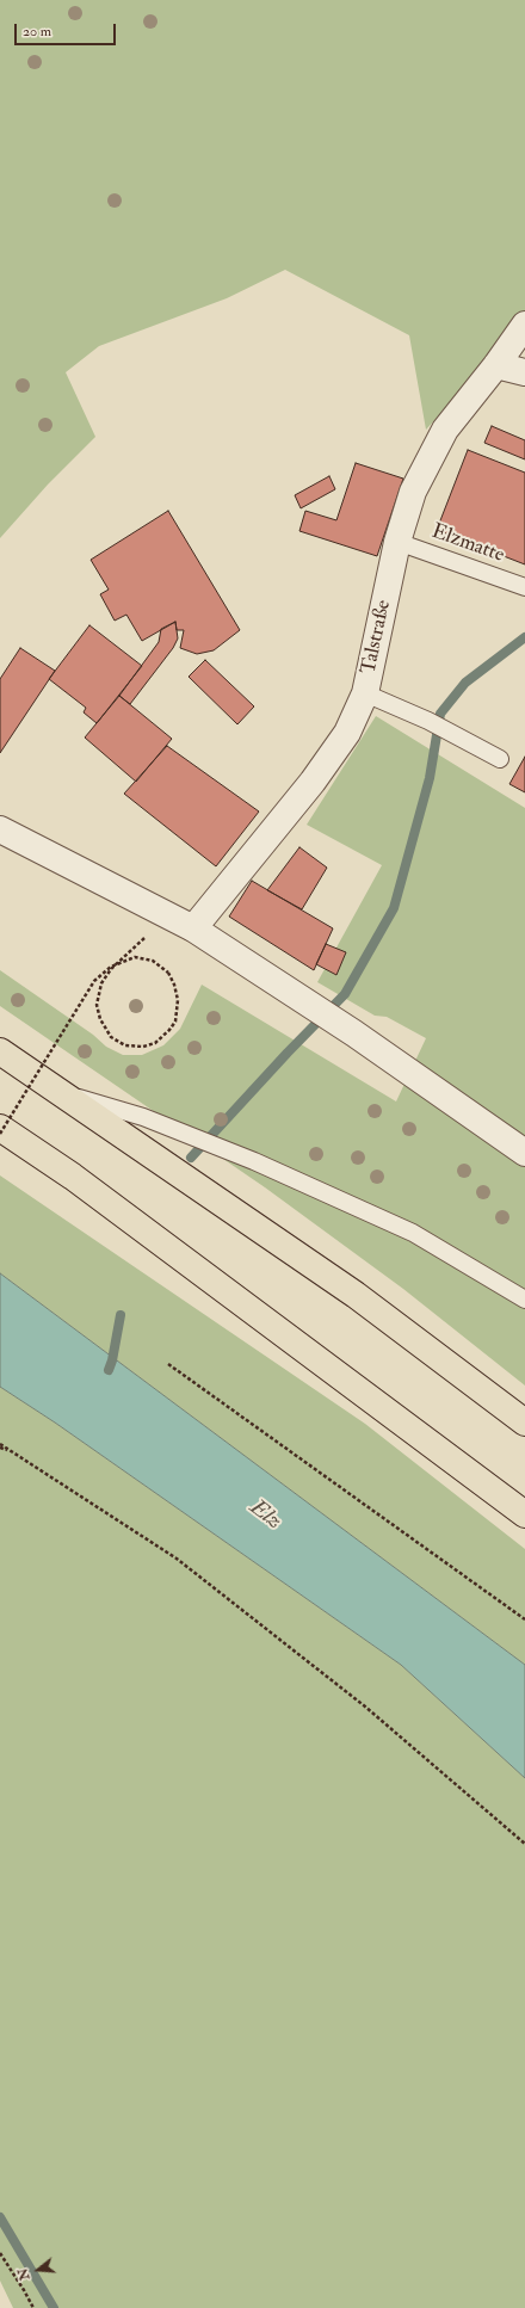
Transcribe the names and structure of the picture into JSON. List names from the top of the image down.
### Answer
{
  "streets": {
    "street": ["Talstraße"],
    "lane": ["Elzmatte"]
  },
  "crossings": [
    ["Elzmatte", "Talstraße"]
  ],
  "water": ["Elz"],
  "scale_bar": "20 m",
  "north": "left"
}
